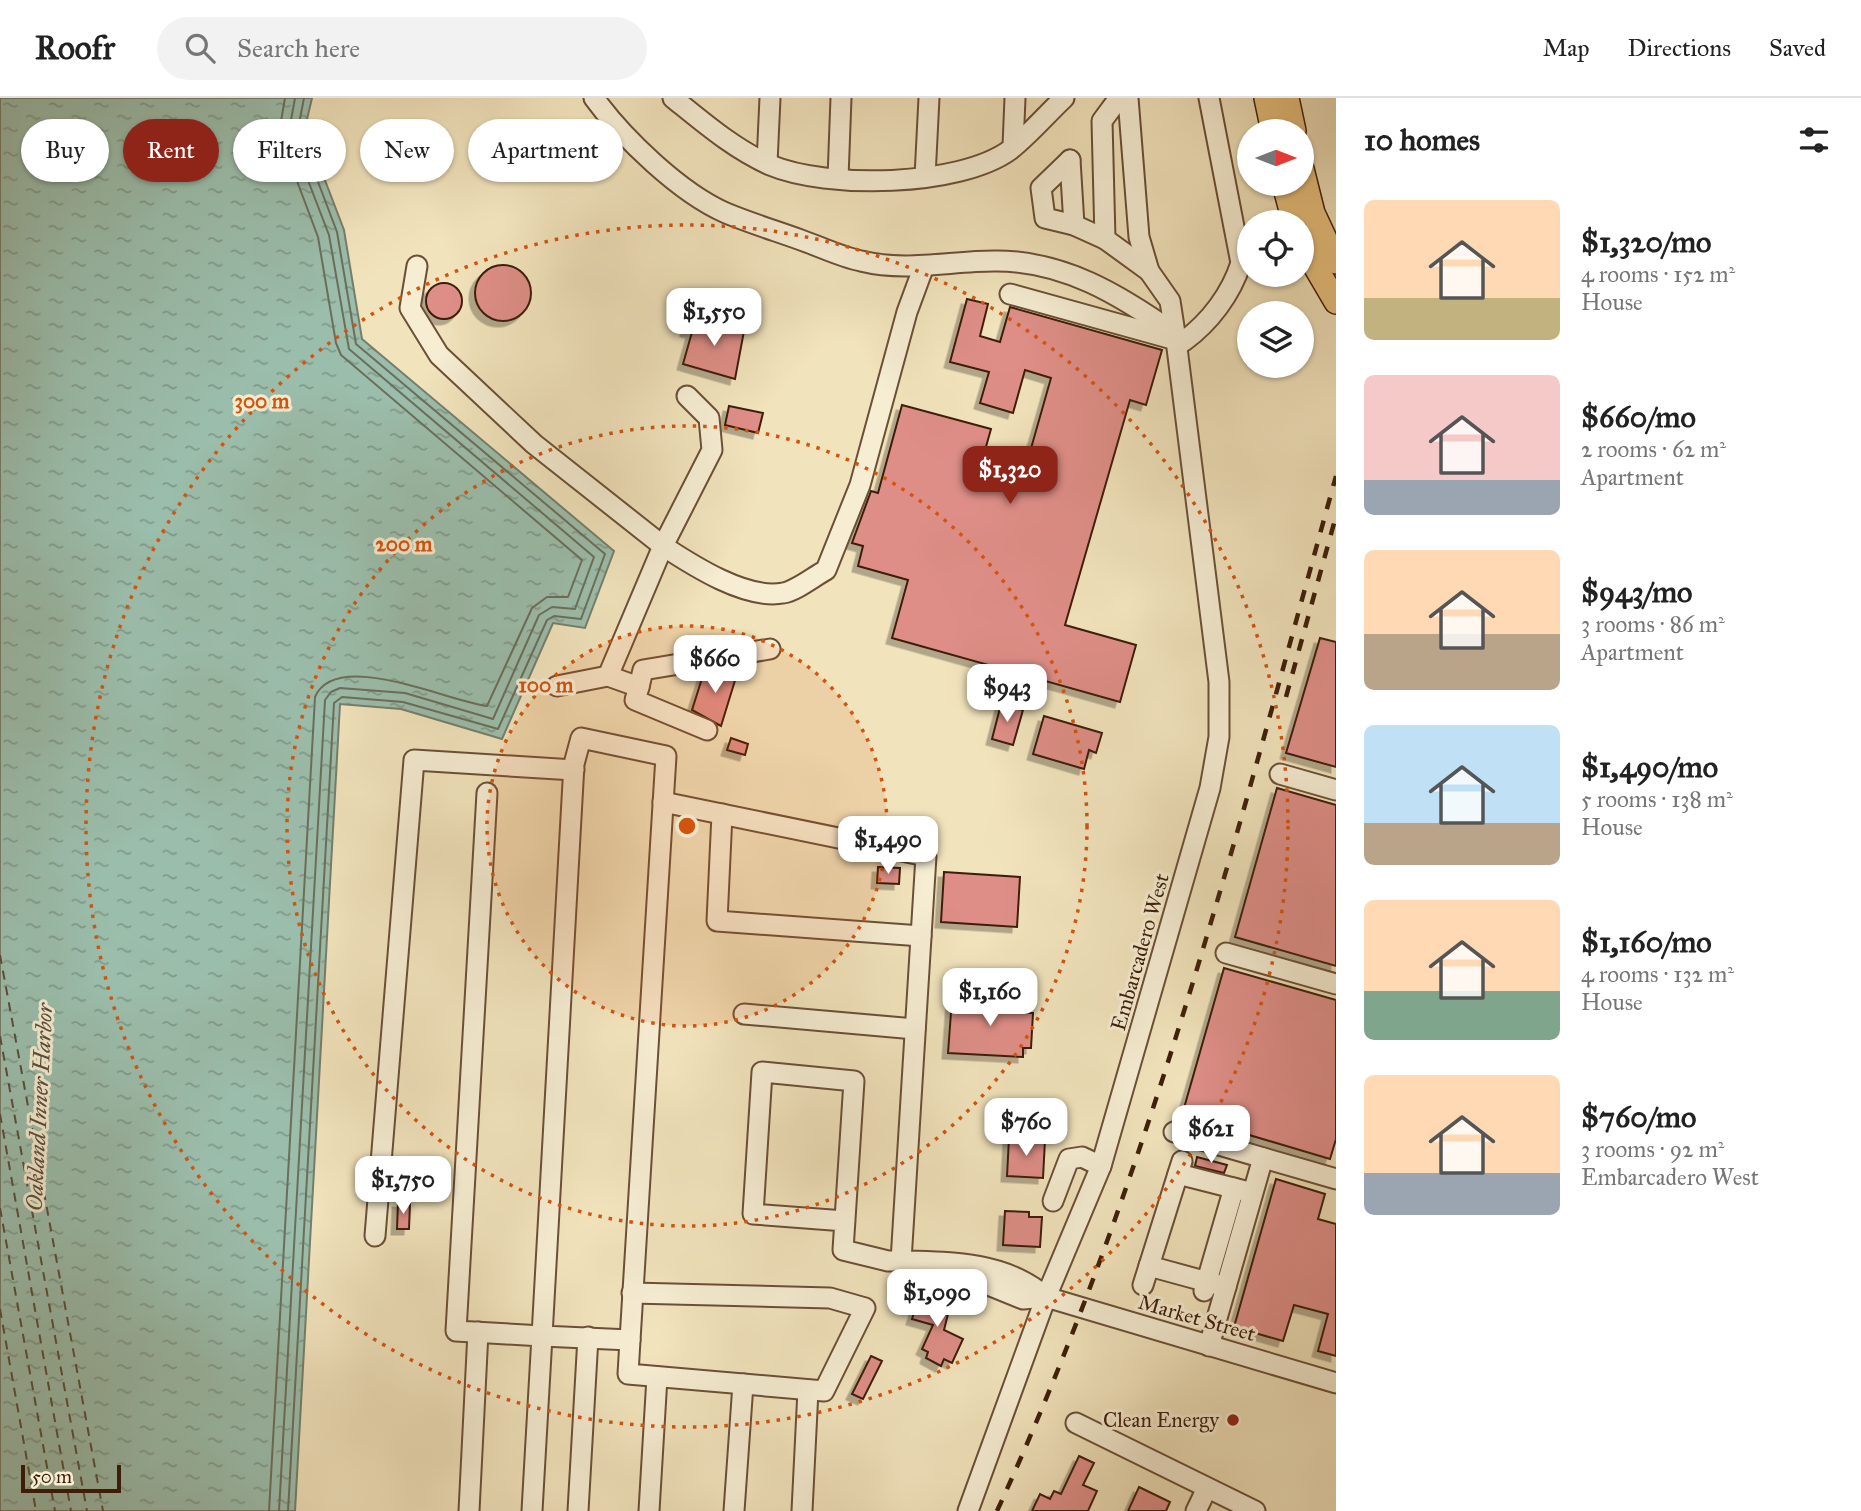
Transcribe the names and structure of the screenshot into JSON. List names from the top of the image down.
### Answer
{
  "streets": {
    "street": ["Embarcadero West", "Market Street"]
  },
  "crossings": [
    ["Embarcadero West", "Market Street"]
  ],
  "water": ["Oakland Inner Harbor"],
  "places": ["Clean Energy"],
  "scale_bar": "50 m",
  "north": "right",
  "page": {
    "header": "Roofr",
    "search": "Search here",
    "nav": ["Map", "Directions", "Saved"],
    "heading": "10 homes",
    "chip": [
      "Buy",
      "Rent",
      "Filters",
      "New",
      "Apartment"
    ],
    "list": [
      {
        "name": "$1,320/mo",
        "note": "4 rooms · 152 m² · House"
      },
      {
        "name": "$660/mo",
        "note": "2 rooms · 62 m² · Apartment"
      },
      {
        "name": "$943/mo",
        "note": "3 rooms · 86 m² · Apartment"
      },
      {
        "name": "$1,490/mo",
        "note": "5 rooms · 138 m² · House"
      },
      {
        "name": "$1,160/mo",
        "note": "4 rooms · 132 m² · House"
      },
      {
        "name": "$760/mo",
        "note": "3 rooms · 92 m² · Embarcadero West"
      }
    ],
    "price": [
      "$1,550",
      "$1,320",
      "$660",
      "$943",
      "$1,490",
      "$1,160",
      "$760",
      "$621",
      "$1,750",
      "$1,090"
    ],
    "scale": "50 m"
  },
  "rings": ["300 m", "200 m", "100 m"]
}
